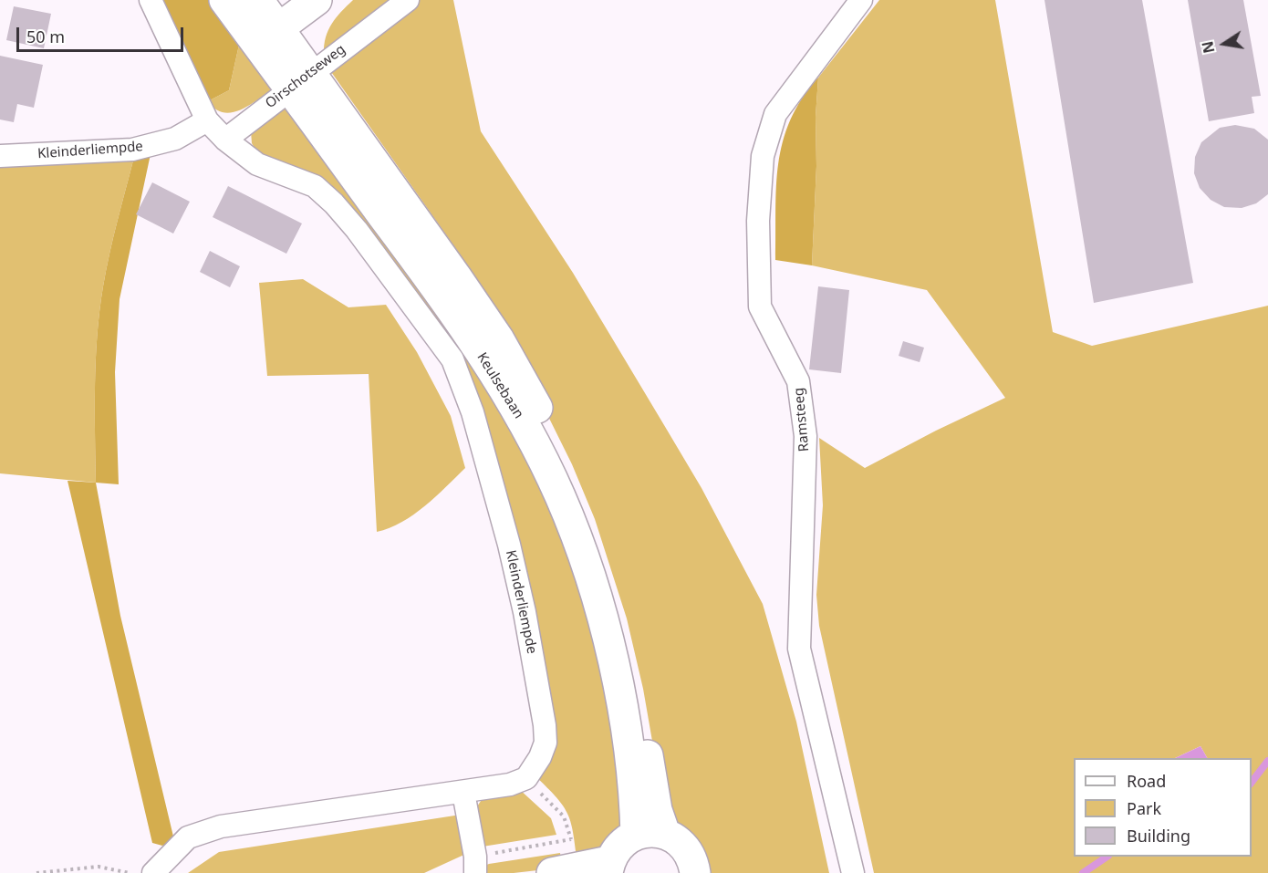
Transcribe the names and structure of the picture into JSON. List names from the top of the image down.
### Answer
{
  "streets": {
    "main road": ["Keulsebaan"],
    "street": ["Oirschotseweg", "Kleinderliempde", "Ramsteeg"]
  },
  "crossings": [
    ["Oirschotseweg", "Kleinderliempde"],
    ["Oirschotseweg", "Keulsebaan"]
  ],
  "legend": ["Road", "Park", "Building"],
  "scale_bar": "50 m",
  "north": "left"
}
